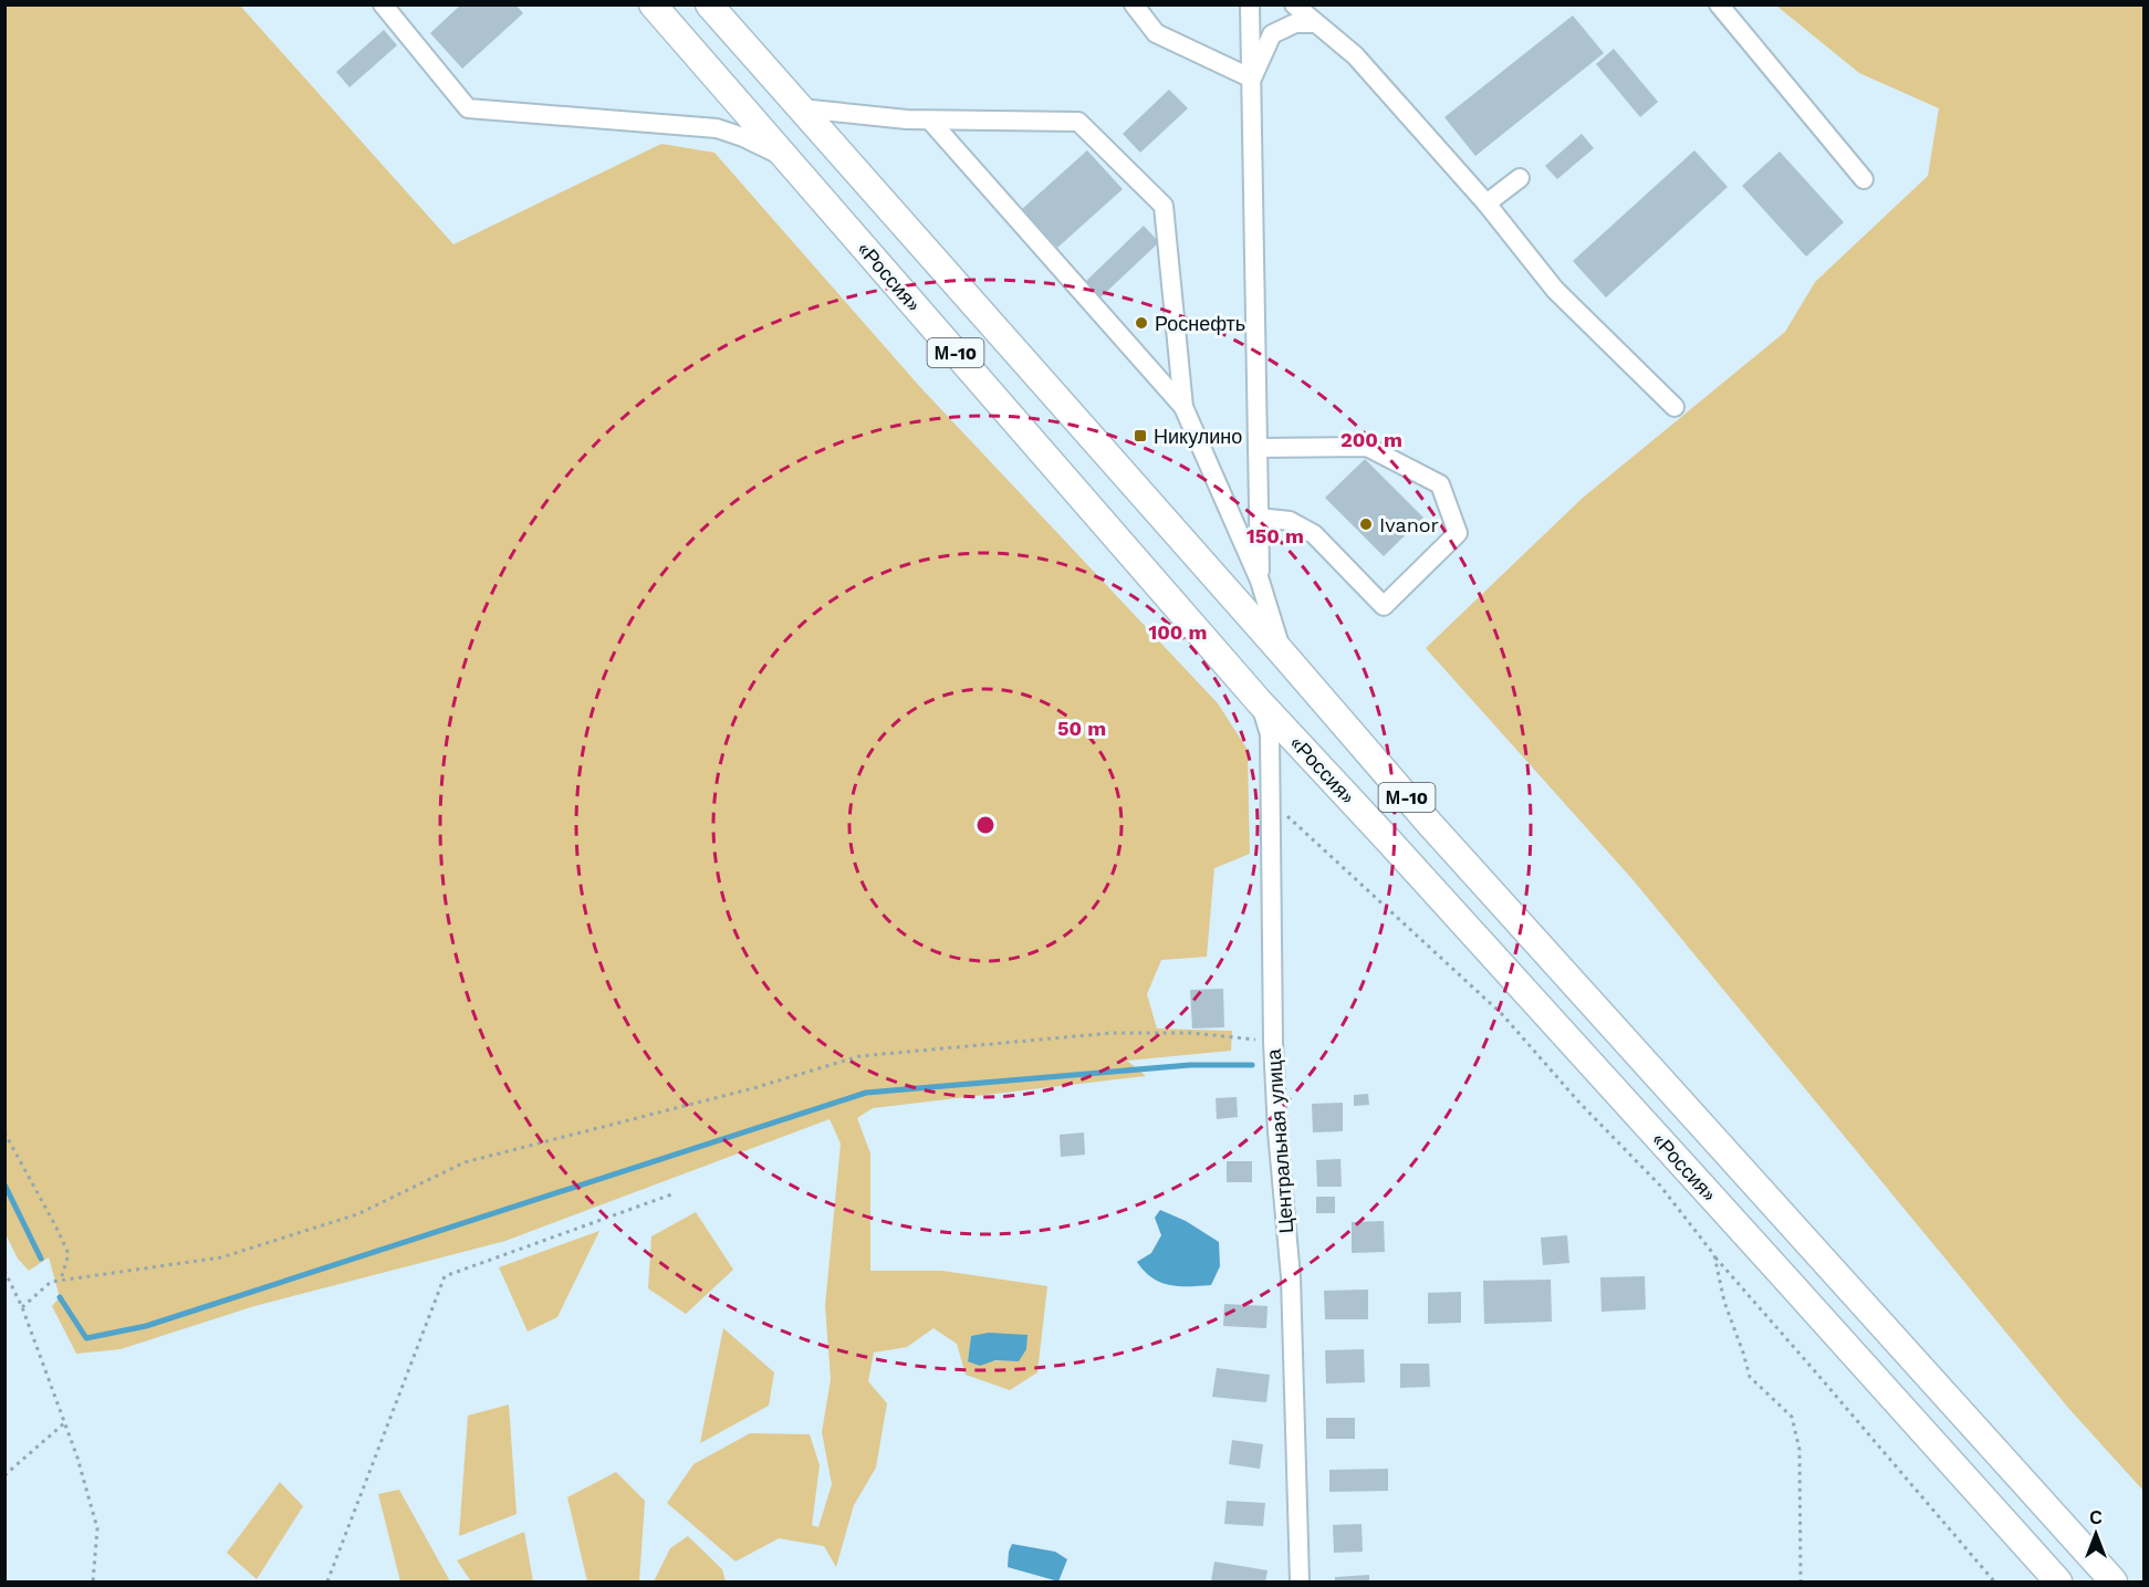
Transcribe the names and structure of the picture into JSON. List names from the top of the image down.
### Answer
{
  "streets": {
    "highway": ["«Россия»", "М-10"],
    "street": ["Центральная улица"]
  },
  "crossings": [
    ["«Россия»", "Центральная улица"]
  ],
  "places": {
    "other": ["Роснефть", "Ivanor"],
    "transit": ["Никулино"]
  },
  "north": "top",
  "rings": [
    "200 m",
    "150 m",
    "100 m",
    "50 m"
  ]
}
